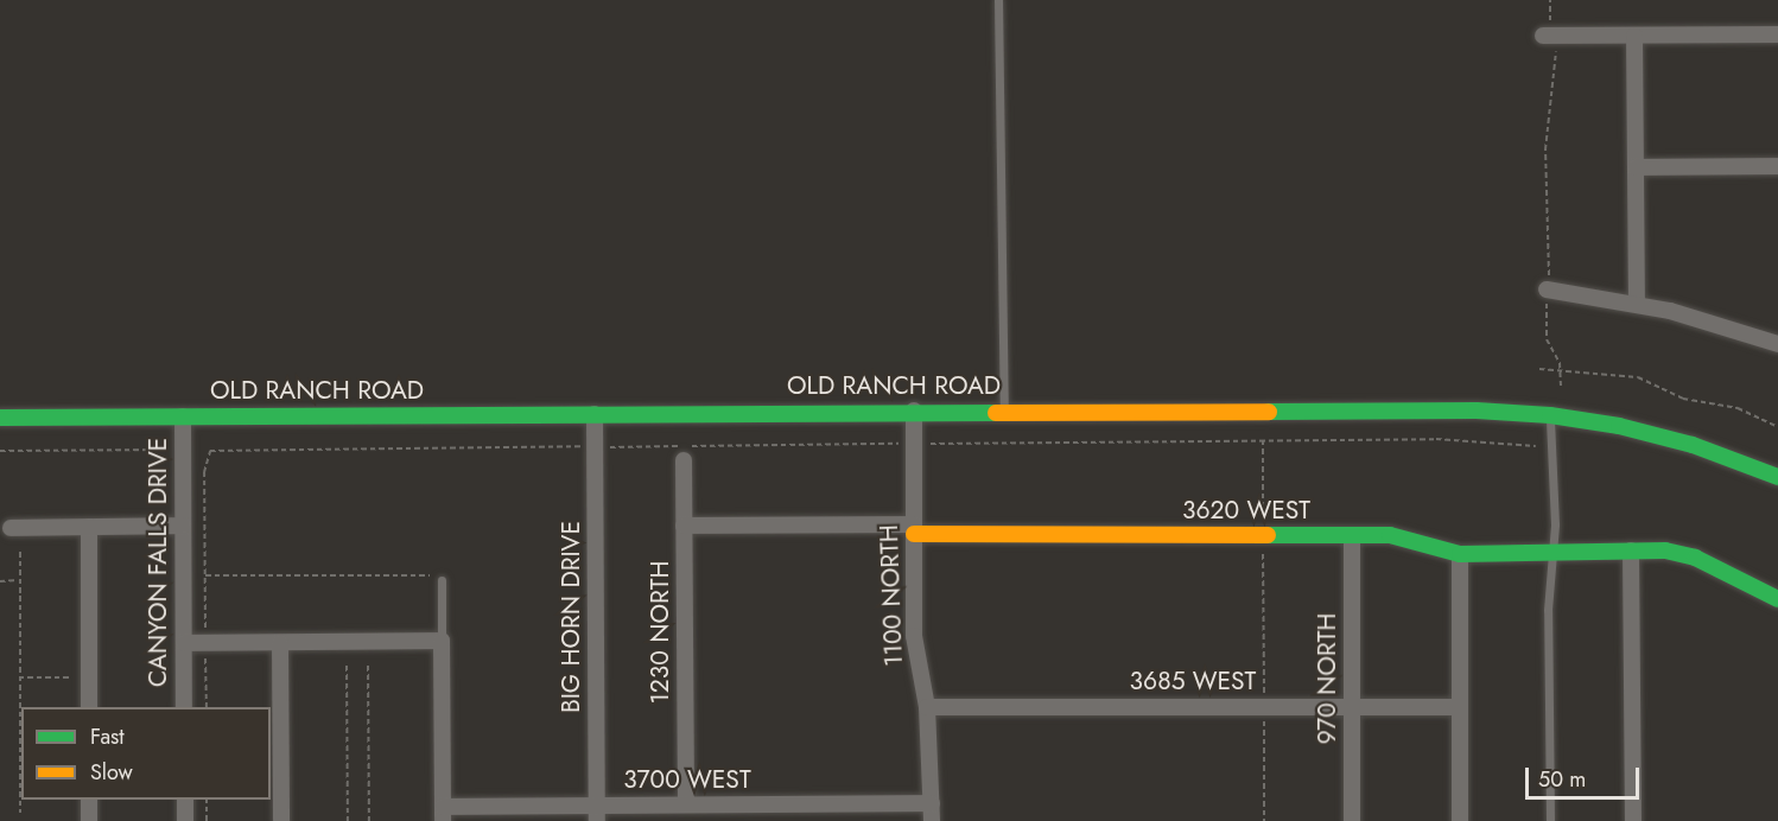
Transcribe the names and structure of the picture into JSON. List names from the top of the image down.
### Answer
{
  "streets": {
    "street": [
      "OLD RANCH ROAD",
      "3620 WEST",
      "CANYON FALLS DRIVE",
      "1100 NORTH",
      "BIG HORN DRIVE",
      "1230 NORTH",
      "970 NORTH",
      "3685 WEST",
      "3700 WEST"
    ]
  },
  "crossings": [
    ["OLD RANCH ROAD", "CANYON FALLS DRIVE"],
    ["OLD RANCH ROAD", "1100 NORTH"],
    ["OLD RANCH ROAD", "BIG HORN DRIVE"],
    ["3620 WEST", "1100 NORTH"],
    ["3620 WEST", "1230 NORTH"],
    ["3620 WEST", "970 NORTH"],
    ["1100 NORTH", "3685 WEST"],
    ["1100 NORTH", "3700 WEST"],
    ["BIG HORN DRIVE", "3700 WEST"],
    ["1230 NORTH", "3700 WEST"],
    ["970 NORTH", "3685 WEST"]
  ],
  "legend": ["Fast", "Slow"],
  "scale_bar": "50 m"
}
